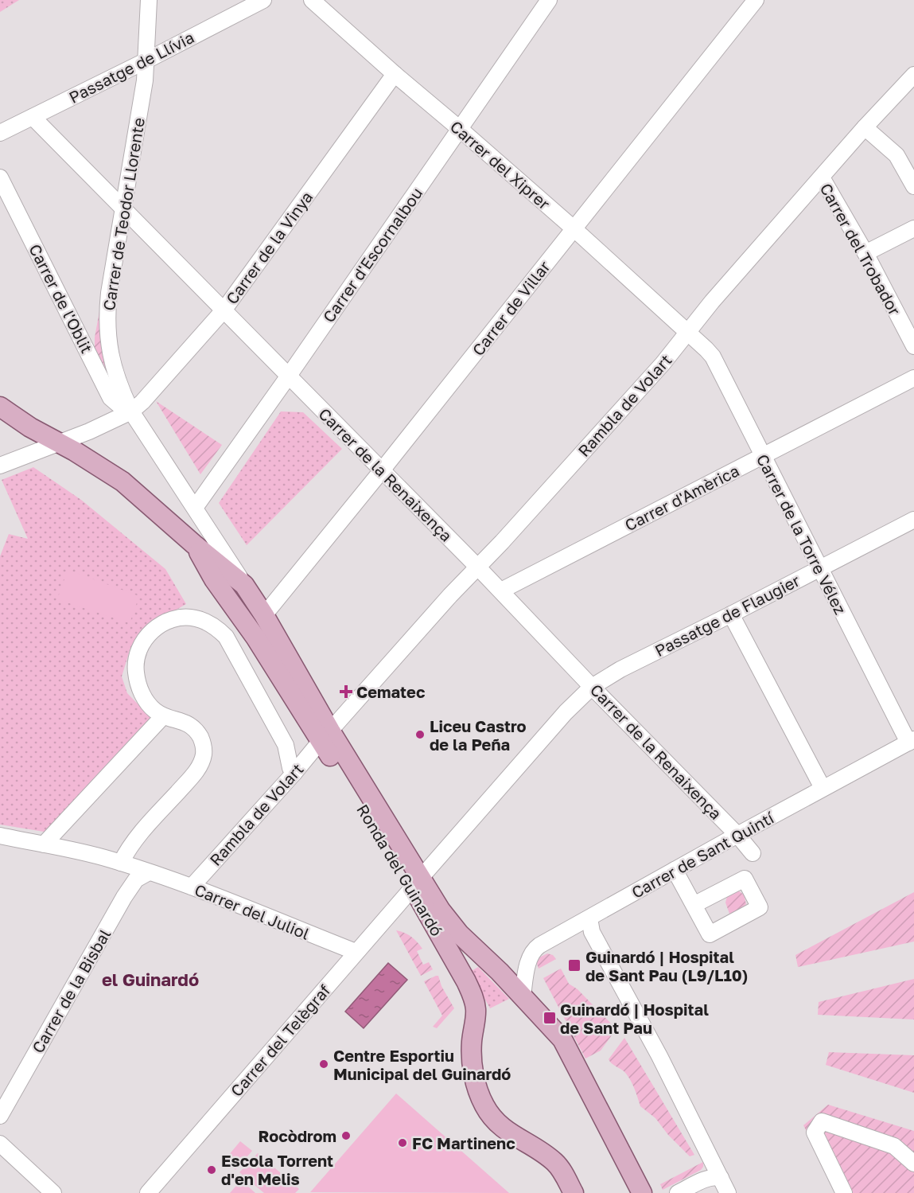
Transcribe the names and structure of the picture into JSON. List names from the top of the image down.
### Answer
{
  "streets": {
    "main road": ["Carrer de Teodor Llorente", "Ronda del Guinardó"],
    "street": [
      "Passatge de Llívia",
      "Carrer del Xiprer",
      "Carrer de la Vinya",
      "Carrer del Trobador",
      "Carrer d'Escornalbou",
      "Carrer de l'Oblit",
      "Carrer de Villar",
      "Rambla de Volart",
      "Carrer de la Renaixença",
      "Carrer d'Amèrica",
      "Carrer de la Torre Vélez",
      "Passatge de Flaugier",
      "Carrer de Sant Quintí",
      "Carrer del Juliol",
      "Carrer de la Bisbal",
      "Carrer del Telègraf"
    ]
  },
  "crossings": [
    ["Passatge de Llívia", "Carrer de Teodor Llorente"],
    ["Passatge de Llívia", "Carrer de la Renaixença"],
    ["Carrer del Xiprer", "Carrer de la Vinya"],
    ["Carrer del Xiprer", "Carrer d'Escornalbou"],
    ["Carrer del Xiprer", "Carrer de Villar"],
    ["Carrer del Xiprer", "Rambla de Volart"],
    ["Carrer del Xiprer", "Carrer de la Torre Vélez"],
    ["Carrer de Teodor Llorente", "Carrer de la Vinya"],
    ["Carrer de Teodor Llorente", "Carrer d'Escornalbou"],
    ["Carrer de Teodor Llorente", "Carrer de l'Oblit"],
    ["Carrer de Teodor Llorente", "Carrer de Villar"],
    ["Carrer de Teodor Llorente", "Carrer de la Renaixença"],
    ["Carrer de Teodor Llorente", "Ronda del Guinardó"],
    ["Carrer de la Vinya", "Carrer de l'Oblit"],
    ["Carrer de la Vinya", "Carrer de la Renaixença"],
    ["Carrer de la Vinya", "Ronda del Guinardó"],
    ["Carrer del Trobador", "Rambla de Volart"],
    ["Carrer d'Escornalbou", "Carrer de la Renaixença"],
    ["Carrer de Villar", "Carrer de la Renaixença"],
    ["Carrer de Villar", "Ronda del Guinardó"],
    ["Rambla de Volart", "Carrer de la Renaixença"],
    ["Rambla de Volart", "Carrer de la Torre Vélez"],
    ["Rambla de Volart", "Ronda del Guinardó"],
    ["Rambla de Volart", "Carrer del Juliol"],
    ["Carrer de la Renaixença", "Carrer d'Amèrica"],
    ["Carrer de la Renaixença", "Passatge de Flaugier"],
    ["Carrer de la Renaixença", "Carrer de Sant Quintí"],
    ["Carrer de la Renaixença", "Carrer del Telègraf"],
    ["Carrer d'Amèrica", "Carrer de la Torre Vélez"],
    ["Carrer de la Torre Vélez", "Passatge de Flaugier"],
    ["Carrer de la Torre Vélez", "Carrer de Sant Quintí"],
    ["Passatge de Flaugier", "Carrer del Telègraf"],
    ["Carrer de Sant Quintí", "Ronda del Guinardó"],
    ["Ronda del Guinardó", "Carrer del Telègraf"],
    ["Carrer del Juliol", "Carrer de la Bisbal"],
    ["Carrer del Juliol", "Carrer del Telègraf"]
  ],
  "districts": ["el Guinardó"],
  "places": {
    "health": ["Cematec"],
    "other": [
      "Liceu Castro de la Peña",
      "Centre Esportiu Municipal del Guinardó",
      "Rocòdrom",
      "FC Martinenc",
      "Escola Torrent d'en Melis"
    ],
    "transit": ["Guinardó | Hospital de Sant Pau (L9/L10)", "Guinardó | Hospital de Sant Pau"]
  }
}
